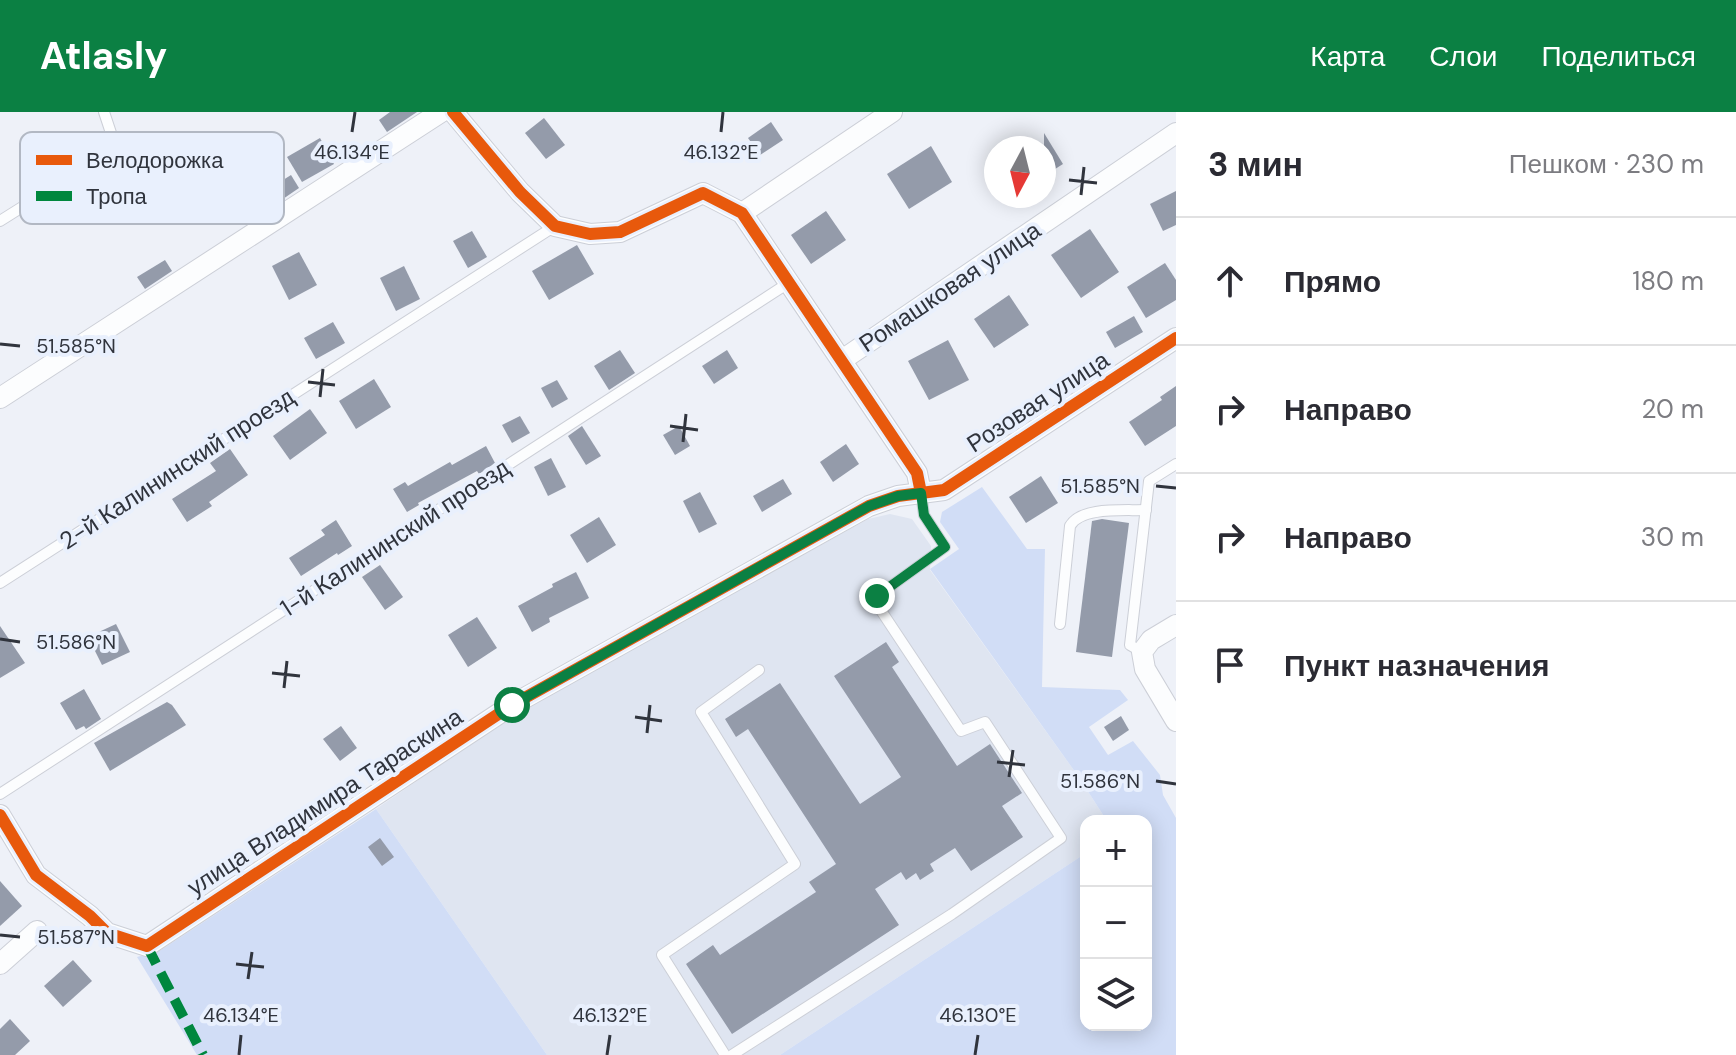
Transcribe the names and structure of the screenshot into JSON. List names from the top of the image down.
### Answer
{
  "streets": {
    "street": ["Ромашковая улица", "Розовая улица", "улица Владимира Тараскина"],
    "lane": ["2-й Калининский проезд", "1-й Калининский проезд"]
  },
  "crossings": [
    ["Розовая улица", "улица Владимира Тараскина"]
  ],
  "legend": ["Велодорожка", "Тропа"],
  "north": "bottom",
  "page": {
    "header": "Atlasly",
    "nav": ["Карта", "Слои", "Поделиться"],
    "heading": ["3 мин", "Пешком · 230 m"],
    "list": [
      ["Прямо", "180 m"],
      ["Направо", "20 m"],
      ["Направо", "30 m"],
      "Пункт назначения"
    ],
    "map_buttons": ["+", "−"]
  },
  "coordinates": [
    "46.134°E",
    "46.132°E",
    "51.585°N",
    "51.586°N",
    "51.587°N",
    "46.130°E"
  ]
}
